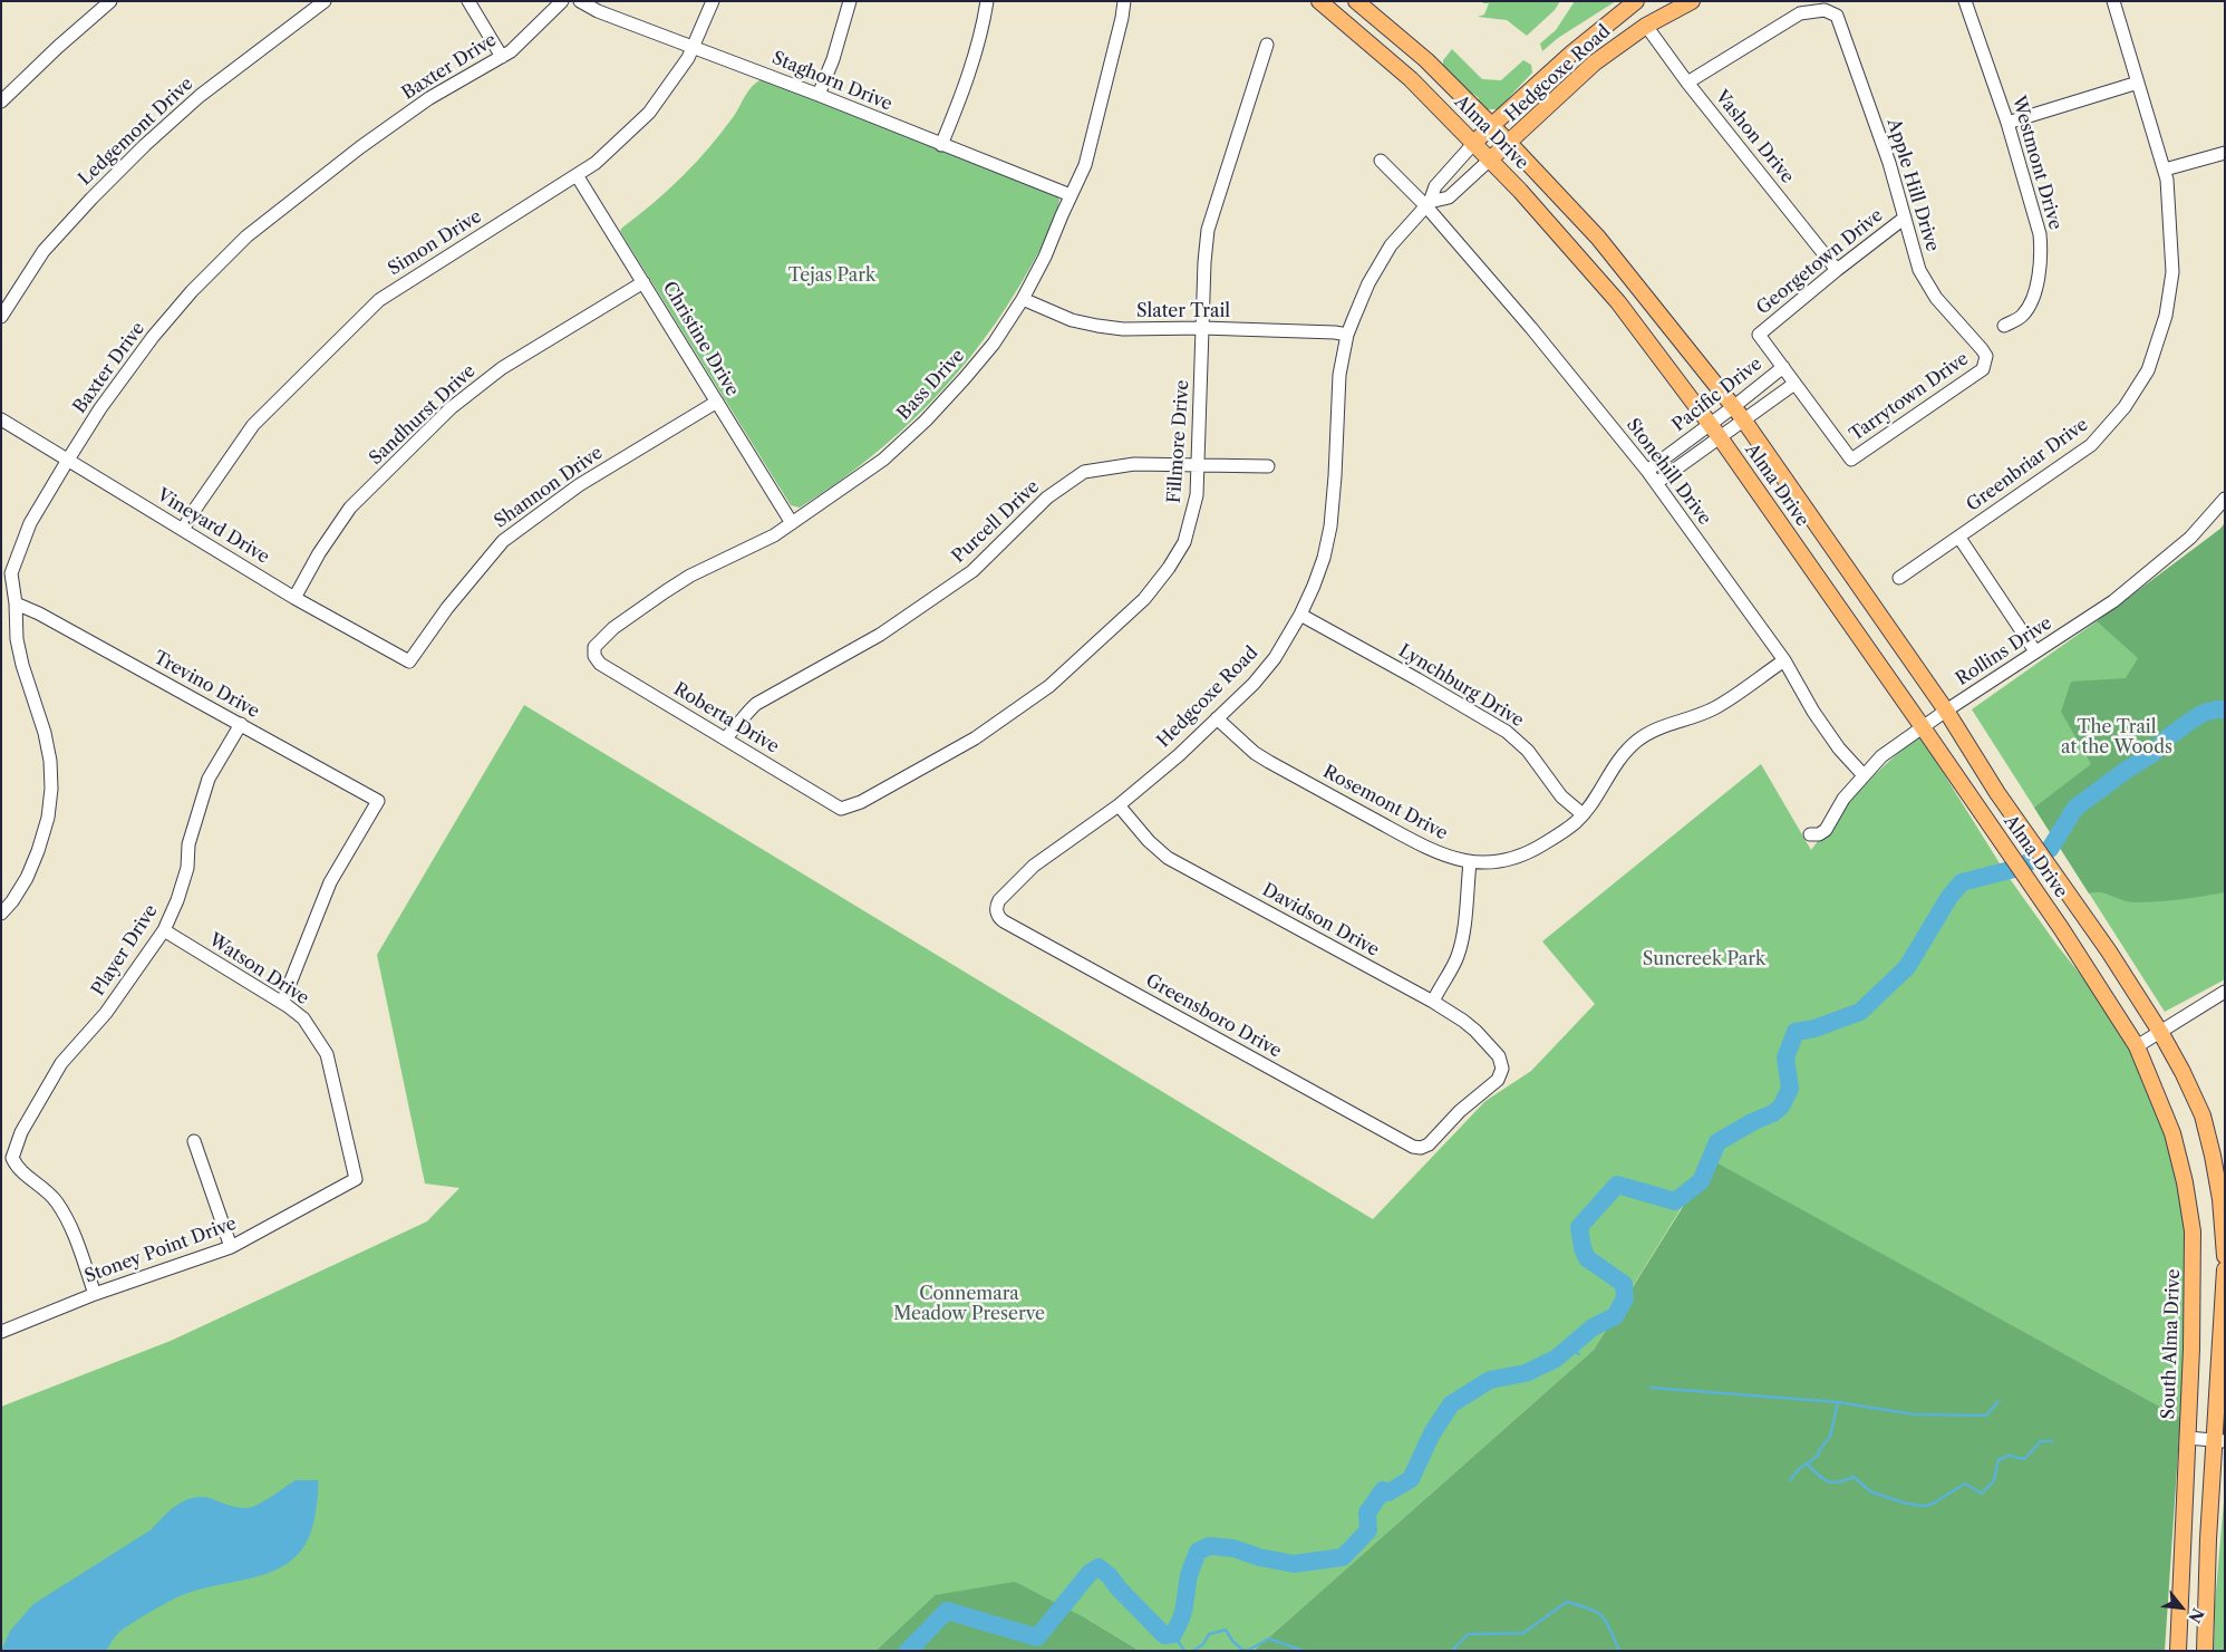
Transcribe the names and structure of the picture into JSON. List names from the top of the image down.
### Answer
{
  "streets": {
    "main road": ["Hedgcoxe Road", "Alma Drive", "South Alma Drive"],
    "street": [
      "Baxter Drive",
      "Staghorn Drive",
      "Ledgemont Drive",
      "Vashon Drive",
      "Westmont Drive",
      "Apple Hill Drive",
      "Simon Drive",
      "Georgetown Drive",
      "Slater Trail",
      "Christine Drive",
      "Bass Drive",
      "Pacific Drive",
      "Tarrytown Drive",
      "Sandhurst Drive",
      "Fillmore Drive",
      "Greenbriar Drive",
      "Stonehill Drive",
      "Shannon Drive",
      "Purcell Drive",
      "Vineyard Drive",
      "Rollins Drive",
      "Trevino Drive",
      "Lynchburg Drive",
      "Roberta Drive",
      "Rosemont Drive",
      "Davidson Drive",
      "Player Drive",
      "Watson Drive",
      "Greensboro Drive",
      "Stoney Point Drive"
    ]
  },
  "crossings": [
    ["Baxter Drive", "Vineyard Drive"],
    ["Baxter Drive", "Trevino Drive"],
    ["Hedgcoxe Road", "Alma Drive"],
    ["Hedgcoxe Road", "Vashon Drive"],
    ["Hedgcoxe Road", "Slater Trail"],
    ["Hedgcoxe Road", "Stonehill Drive"],
    ["Hedgcoxe Road", "Lynchburg Drive"],
    ["Hedgcoxe Road", "Rosemont Drive"],
    ["Hedgcoxe Road", "Davidson Drive"],
    ["Hedgcoxe Road", "Greensboro Drive"],
    ["Staghorn Drive", "Simon Drive"],
    ["Staghorn Drive", "Bass Drive"],
    ["Alma Drive", "Pacific Drive"],
    ["Alma Drive", "Rollins Drive"],
    ["Alma Drive", "South Alma Drive"],
    ["Vashon Drive", "Apple Hill Drive"],
    ["Vashon Drive", "Georgetown Drive"],
    ["Apple Hill Drive", "Georgetown Drive"],
    ["Apple Hill Drive", "Tarrytown Drive"],
    ["Simon Drive", "Christine Drive"],
    ["Simon Drive", "Vineyard Drive"],
    ["Georgetown Drive", "Pacific Drive"],
    ["Slater Trail", "Bass Drive"],
    ["Slater Trail", "Fillmore Drive"],
    ["Christine Drive", "Bass Drive"],
    ["Christine Drive", "Sandhurst Drive"],
    ["Christine Drive", "Shannon Drive"],
    ["Bass Drive", "Roberta Drive"],
    ["Pacific Drive", "Tarrytown Drive"],
    ["Pacific Drive", "Stonehill Drive"],
    ["Sandhurst Drive", "Vineyard Drive"],
    ["Fillmore Drive", "Purcell Drive"],
    ["Fillmore Drive", "Roberta Drive"],
    ["Stonehill Drive", "Rollins Drive"],
    ["Stonehill Drive", "Rosemont Drive"],
    ["Shannon Drive", "Vineyard Drive"],
    ["Purcell Drive", "Roberta Drive"],
    ["Trevino Drive", "Player Drive"],
    ["Trevino Drive", "Watson Drive"],
    ["Lynchburg Drive", "Rosemont Drive"],
    ["Davidson Drive", "Greensboro Drive"],
    ["Player Drive", "Watson Drive"],
    ["Player Drive", "Stoney Point Drive"],
    ["Watson Drive", "Stoney Point Drive"]
  ],
  "parks": [
    "Tejas Park",
    "The Trail at the Woods",
    "Suncreek Park",
    "Connemara Meadow Preserve"
  ],
  "north": "bottom right"
}
